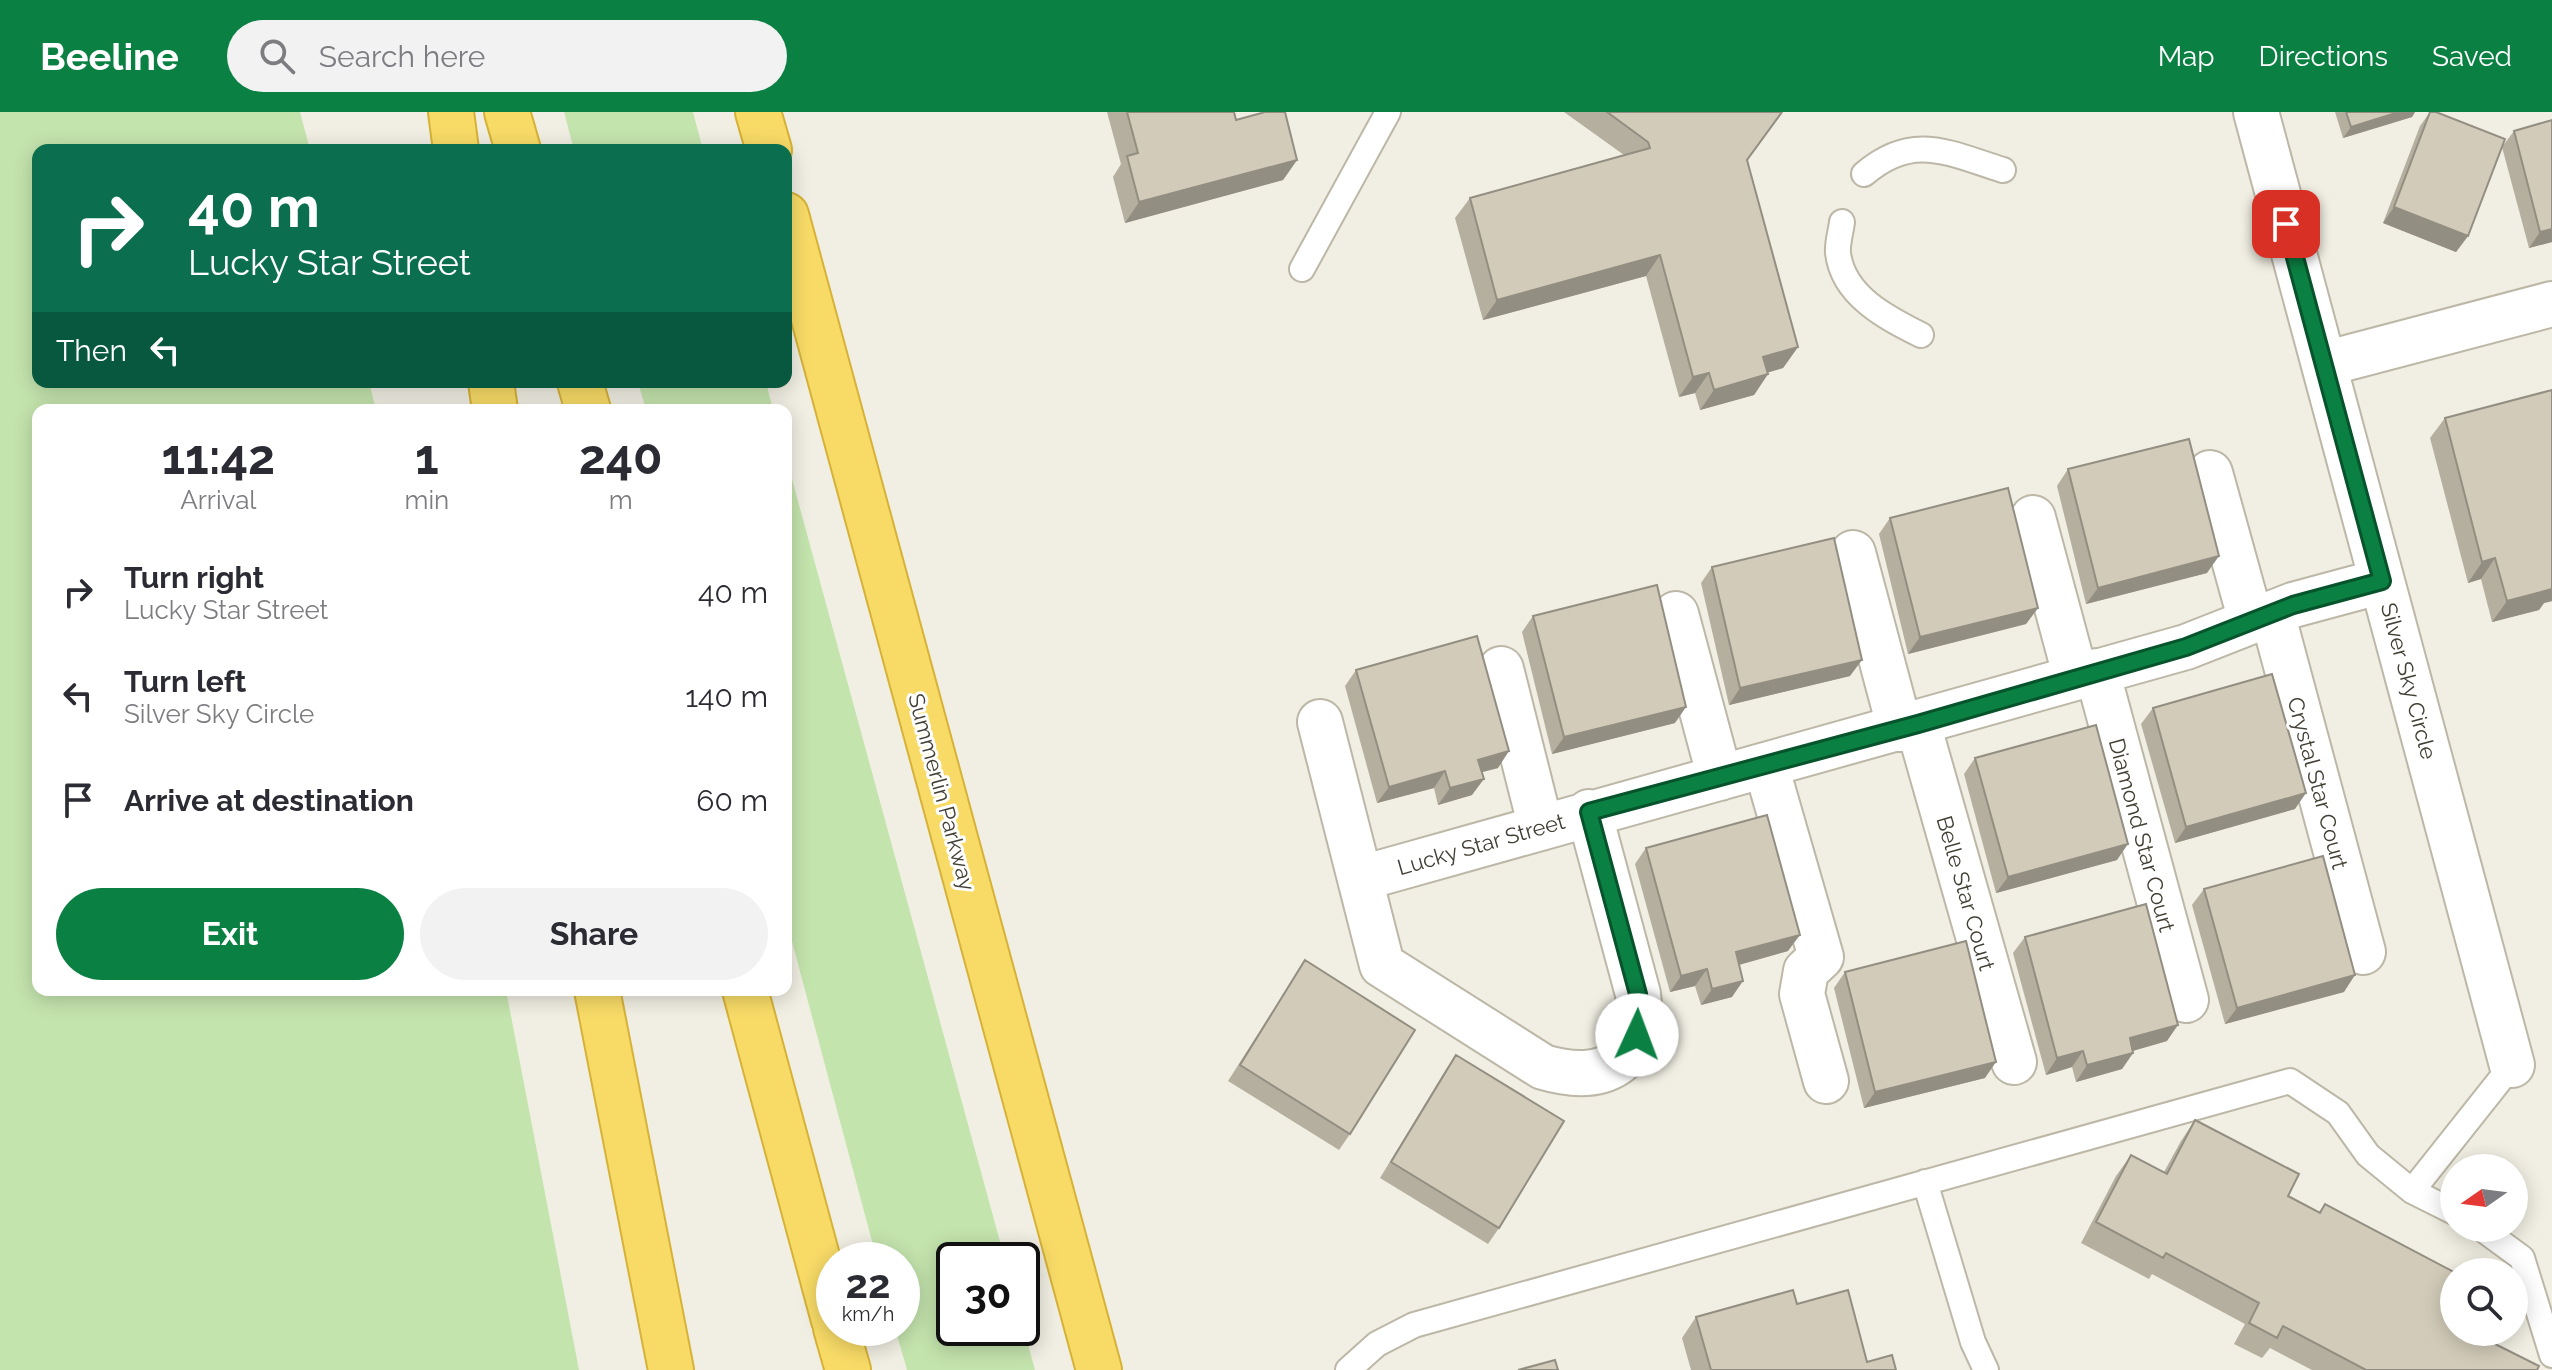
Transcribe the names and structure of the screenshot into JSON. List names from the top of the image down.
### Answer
{
  "streets": {
    "highway": ["Summerlin Parkway"],
    "street": [
      "Silver Sky Circle",
      "Crystal Star Court",
      "Diamond Star Court",
      "Lucky Star Street",
      "Belle Star Court"
    ]
  },
  "crossings": [
    ["Silver Sky Circle", "Lucky Star Street"],
    ["Crystal Star Court", "Lucky Star Street"],
    ["Diamond Star Court", "Lucky Star Street"],
    ["Lucky Star Street", "Belle Star Court"]
  ],
  "north": "left",
  "page": {
    "header": "Beeline",
    "search": "Search here",
    "nav": ["Map", "Directions", "Saved"],
    "turn": ["40 m", "Lucky Star Street"],
    "then": "Then",
    "eta": [
      "11:42",
      "Arrival",
      "1",
      "min",
      "240",
      "m"
    ],
    "list": [
      {
        "name": "Turn right",
        "note": "Lucky Star Street",
        "value": "40 m"
      },
      {
        "name": "Turn left",
        "note": "Silver Sky Circle",
        "value": "140 m"
      },
      {
        "name": "Arrive at destination",
        "value": "60 m"
      }
    ],
    "buttons": ["Exit", "Share"],
    "speed": "22 km/h",
    "limit": "30"
  }
}
